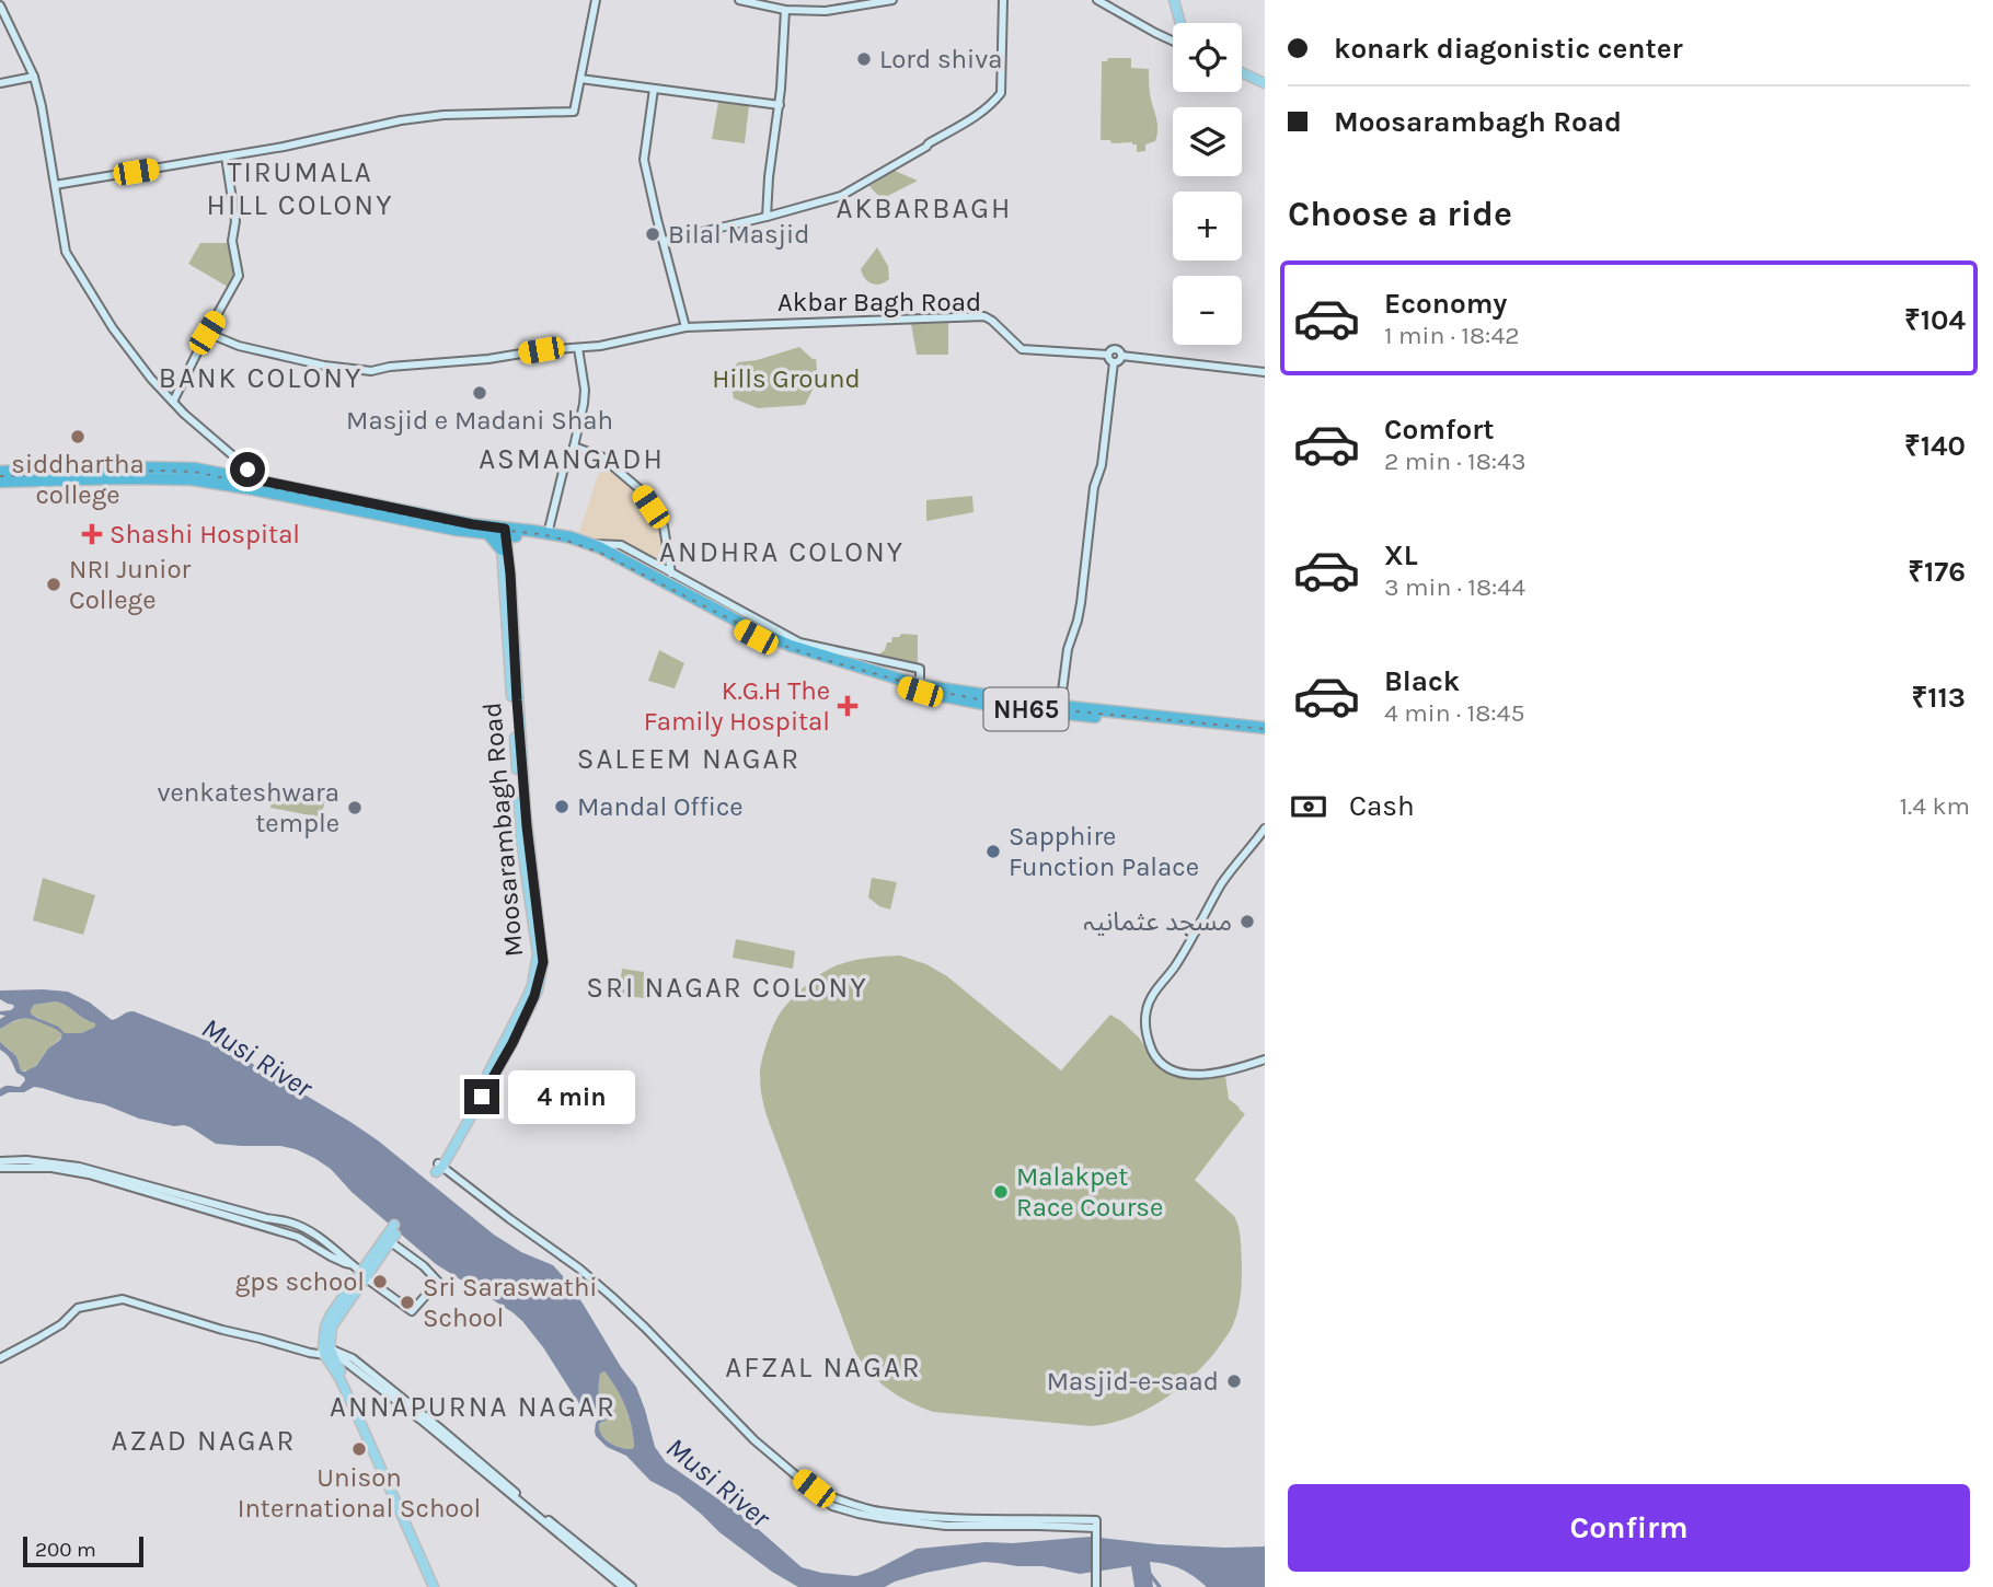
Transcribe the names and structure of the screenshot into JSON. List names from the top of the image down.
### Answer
{
  "streets": {
    "highway": ["NH65"],
    "main road": ["Moosarambagh Road"],
    "street": ["Akbar Bagh Road"]
  },
  "crossings": [
    ["NH65", "Moosarambagh Road"]
  ],
  "districts": [
    "TIRUMALA HILL COLONY",
    "AKBARBAGH",
    "BANK COLONY",
    "ASMANGADH",
    "ANDHRA COLONY",
    "SALEEM NAGAR",
    "SRI NAGAR COLONY",
    "AFZAL NAGAR",
    "ANNAPURNA NAGAR",
    "AZAD NAGAR"
  ],
  "water": ["Musi River"],
  "parks": ["Hills Ground"],
  "places": {
    "other": [
      "Lord shiva",
      "Bilal Masjid",
      "Masjid e Madani Shah",
      "siddhartha college",
      "NRI Junior College",
      "Mandal Office",
      "venkateshwara temple",
      "Sapphire Function Palace",
      "مسجد عثمانیہ",
      "Malakpet Race Course",
      "gps school",
      "Sri Saraswathi School",
      "Masjid-e-saad",
      "Unison International School"
    ],
    "health": ["Shashi Hospital", "K.G.H The Family Hospital"]
  },
  "scale_bar": "200 m",
  "page": {
    "banner": ["konark diagonistic center", "Moosarambagh Road"],
    "map_buttons": ["+", "−"],
    "heading": "Choose a ride",
    "list": [
      {
        "name": "Economy",
        "note": "1 min · 18:42",
        "value": "₹104"
      },
      {
        "name": "Comfort",
        "note": "2 min · 18:43",
        "value": "₹140"
      },
      {
        "name": "XL",
        "note": "3 min · 18:44",
        "value": "₹176"
      },
      {
        "name": "Black",
        "note": "4 min · 18:45",
        "value": "₹113"
      }
    ],
    "pay": ["Cash", "1.4 km"],
    "bubble": "4 min",
    "buttons": "Confirm",
    "scale": "200 m"
  }
}
